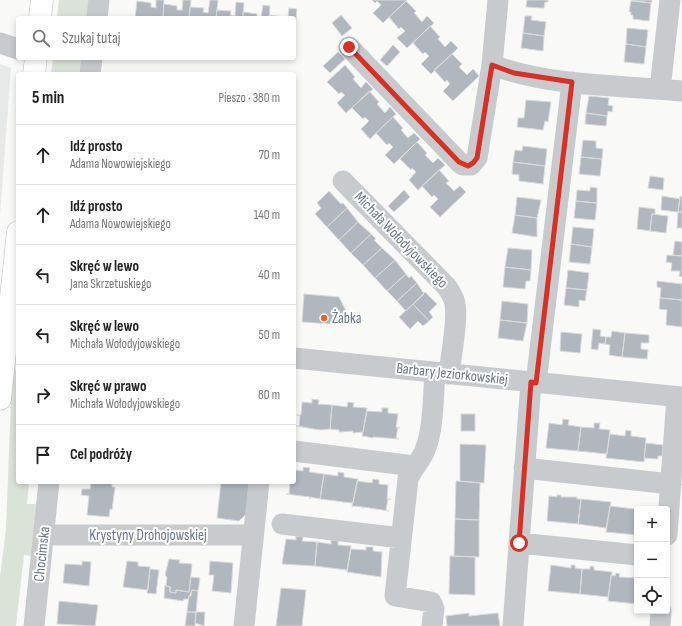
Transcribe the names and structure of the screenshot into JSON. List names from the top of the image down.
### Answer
{
  "streets": {
    "street": [
      "Michała Wołodyjowskiego",
      "Barbary Jeziorkowskiej",
      "Krystyny Drohojowskiej",
      "Chocimska"
    ]
  },
  "crossings": [
    ["Michała Wołodyjowskiego", "Barbary Jeziorkowskiej"],
    ["Krystyny Drohojowskiej", "Chocimska"]
  ],
  "places": ["Żabka"],
  "page": {
    "search": "Szukaj tutaj",
    "heading": ["5 min", "Pieszo · 380 m"],
    "list": [
      ["Idź prosto", "Adama Nowowiejskiego", "70 m"],
      ["Idź prosto", "Adama Nowowiejskiego", "140 m"],
      ["Skręć w lewo", "Jana Skrzetuskiego", "40 m"],
      ["Skręć w lewo", "Michała Wołodyjowskiego", "50 m"],
      ["Skręć w prawo", "Michała Wołodyjowskiego", "80 m"],
      "Cel podróży"
    ],
    "map_buttons": ["+", "−"]
  }
}
